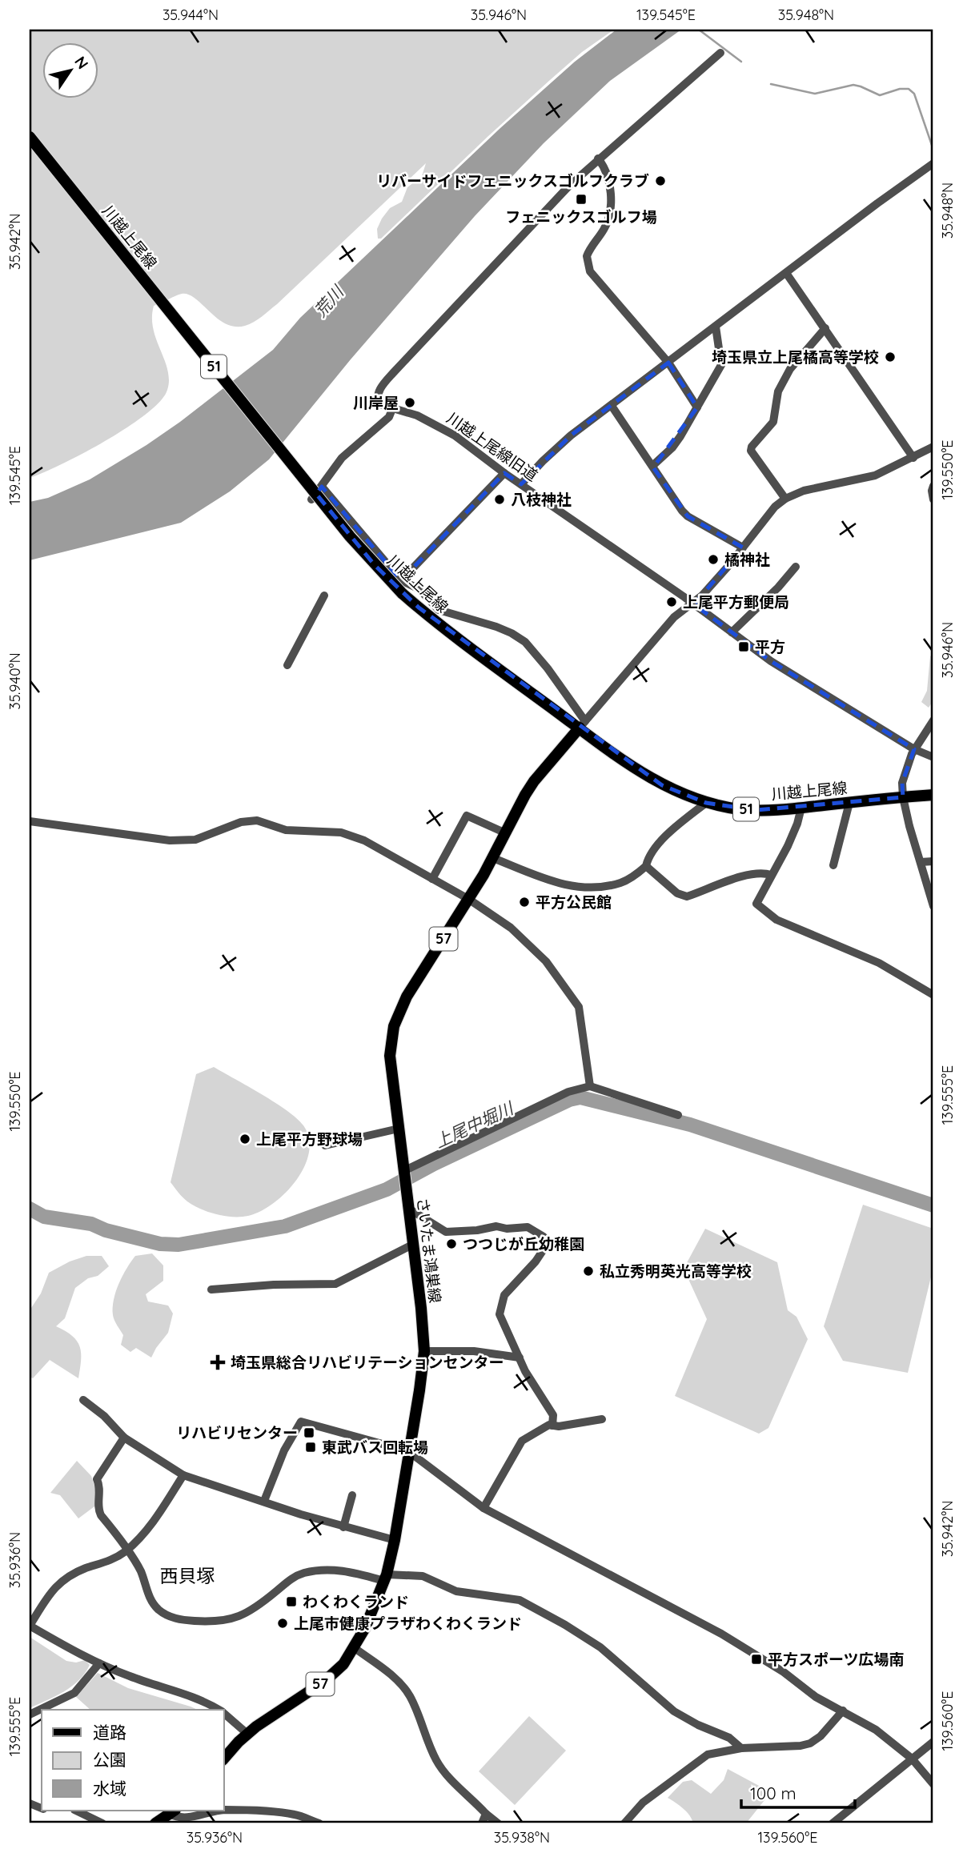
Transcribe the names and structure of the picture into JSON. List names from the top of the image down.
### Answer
{
  "streets": {
    "main road": [
      "川越上尾線",
      "51",
      "57",
      "さいたま鴻巣線"
    ],
    "street": ["川越上尾線旧道"]
  },
  "crossings": [
    ["川越上尾線", "さいたま鴻巣線"]
  ],
  "districts": ["西貝塚"],
  "water": ["荒川", "上尾中堀川"],
  "places": {
    "other": [
      "リバーサイドフェニックスゴルフクラブ",
      "埼玉県立上尾橘高等学校",
      "川岸屋",
      "八枝神社",
      "橘神社",
      "上尾平方郵便局",
      "平方公民館",
      "上尾平方野球場",
      "つつじが丘幼稚園",
      "私立秀明英光高等学校",
      "上尾市健康プラザわくわくランド"
    ],
    "transit": [
      "フェニックスゴルフ場",
      "平方",
      "リハビリセンター",
      "東武バス回転場",
      "わくわくランド",
      "平方スポーツ広場南"
    ],
    "health": ["埼玉県総合リハビリテーションセンター"]
  },
  "legend": ["道路", "公園", "水域"],
  "scale_bar": "100 m",
  "north": "top right",
  "coordinates": [
    "35.944°N",
    "35.946°N",
    "139.545°E",
    "35.948°N",
    "35.942°N",
    "139.550°E",
    "35.940°N",
    "139.555°E",
    "35.936°N",
    "139.560°E",
    "35.938°N"
  ]
}
